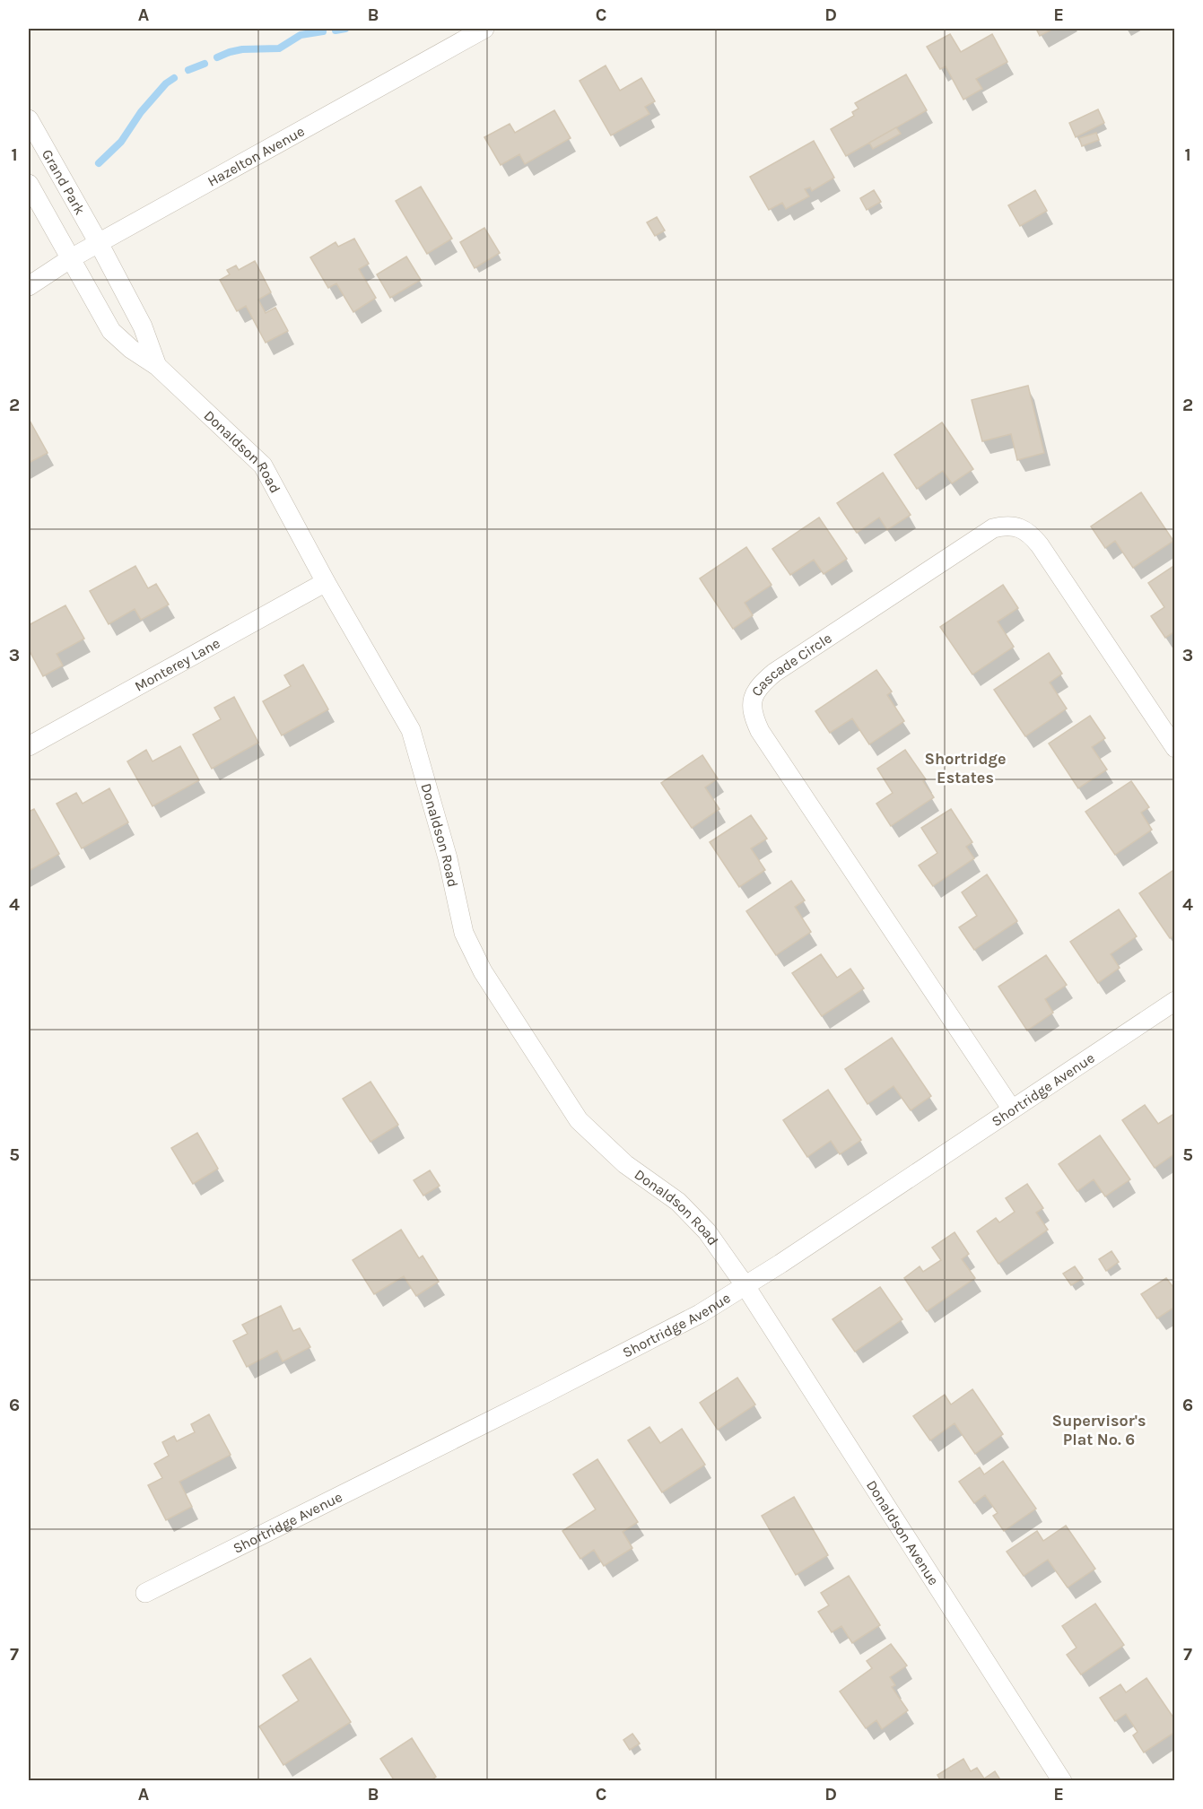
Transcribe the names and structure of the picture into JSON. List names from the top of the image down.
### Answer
{
  "streets": {
    "street": [
      "Hazelton Avenue",
      "Grand Park",
      "Donaldson Road",
      "Monterey Lane",
      "Cascade Circle",
      "Shortridge Avenue",
      "Donaldson Avenue"
    ]
  },
  "crossings": [
    ["Hazelton Avenue", "Grand Park"],
    ["Hazelton Avenue", "Donaldson Road"],
    ["Grand Park", "Donaldson Road"],
    ["Donaldson Road", "Monterey Lane"],
    ["Donaldson Road", "Shortridge Avenue"],
    ["Donaldson Road", "Donaldson Avenue"],
    ["Cascade Circle", "Shortridge Avenue"],
    ["Shortridge Avenue", "Donaldson Avenue"]
  ],
  "districts": ["Shortridge Estates", "Supervisor's Plat No. 6"],
  "grid": {
    "columns": [
      "A",
      "B",
      "C",
      "D",
      "E"
    ],
    "rows": [
      "1",
      "2",
      "3",
      "4",
      "5",
      "6",
      "7"
    ]
  }
}
